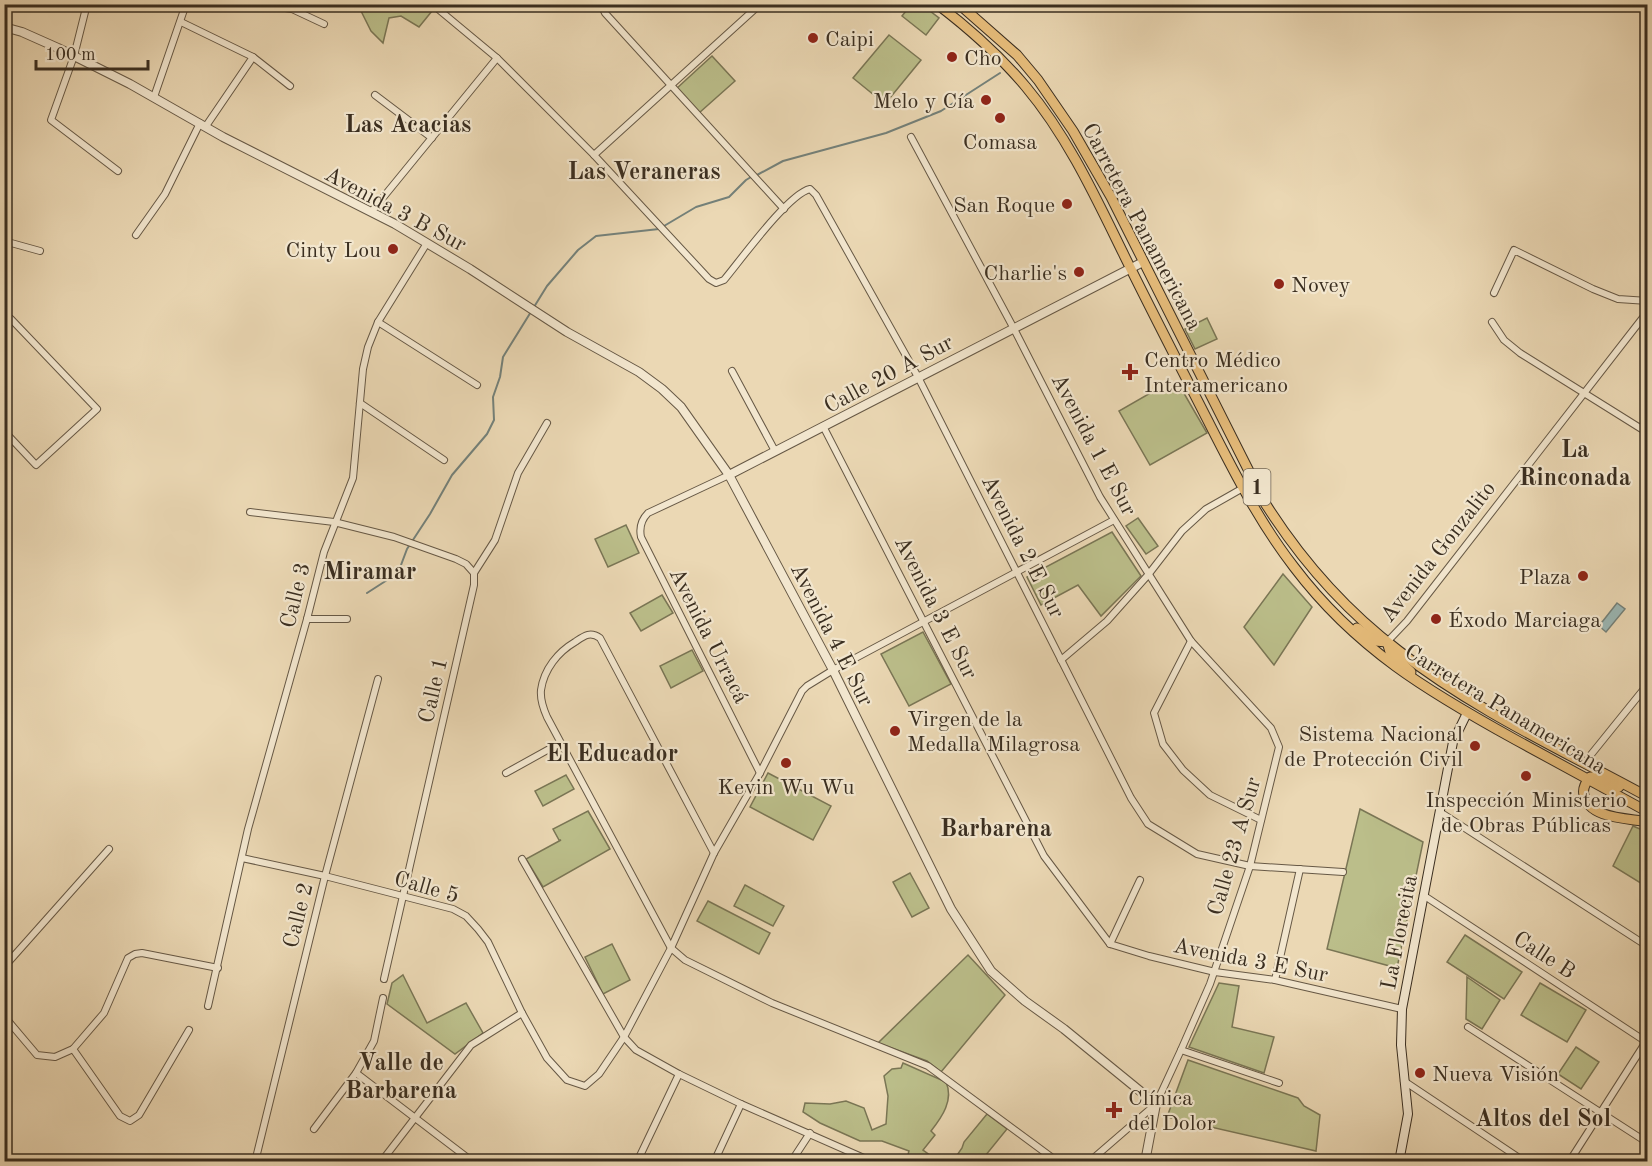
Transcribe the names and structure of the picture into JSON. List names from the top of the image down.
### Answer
{
  "streets": {
    "highway": ["Carretera Panamericana", "1"],
    "main road": ["La Florecita"],
    "street": [
      "Avenida 3 B Sur",
      "Calle 20 A Sur",
      "Avenida 1 E Sur",
      "Avenida 2 E Sur",
      "Avenida Gonzalito",
      "Calle 3",
      "Avenida 3 E Sur",
      "Avenida 4 E Sur",
      "Avenida Urracá",
      "Calle 1",
      "Calle 23 A Sur",
      "Calle 5",
      "Calle 2",
      "Calle B"
    ]
  },
  "crossings": [
    ["Avenida 3 B Sur", "Calle 20 A Sur"],
    ["Avenida 3 B Sur", "Calle 3"],
    ["Avenida 3 B Sur", "Avenida 4 E Sur"],
    ["Carretera Panamericana", "Calle 20 A Sur"],
    ["Carretera Panamericana", "Avenida Gonzalito"],
    ["Carretera Panamericana", "La Florecita"],
    ["Calle 20 A Sur", "Avenida 1 E Sur"],
    ["Calle 20 A Sur", "Avenida 2 E Sur"],
    ["Calle 20 A Sur", "Avenida 3 E Sur"],
    ["Calle 20 A Sur", "Avenida 4 E Sur"],
    ["Calle 20 A Sur", "Avenida Urracá"],
    ["Avenida 1 E Sur", "Calle 23 A Sur"],
    ["Avenida 2 E Sur", "Calle 23 A Sur"],
    ["Calle 3", "Calle 5"],
    ["Avenida 3 E Sur", "Calle 23 A Sur"],
    ["Avenida 3 E Sur", "La Florecita"],
    ["Avenida 4 E Sur", "Calle 23 A Sur"],
    ["Calle 1", "Calle 5"],
    ["Calle 5", "Calle 2"],
    ["La Florecita", "Calle B"]
  ],
  "districts": [
    "Las Acacias",
    "Las Veraneras",
    "La Rinconada",
    "Miramar",
    "El Educador",
    "Barbarena",
    "Valle de Barbarena",
    "Altos del Sol"
  ],
  "places": {
    "other": [
      "Caipi",
      "Cho",
      "Melo y Cía",
      "Comasa",
      "San Roque",
      "Cinty Lou",
      "Charlie's",
      "Novey",
      "Plaza",
      "Éxodo Marciaga",
      "Virgen de la Medalla Milagrosa",
      "Sistema Nacional de Protección Civil",
      "Kevin Wu Wu",
      "Inspección Ministerio de Obras Públicas",
      "Nueva Visión"
    ],
    "health": ["Centro Médico Interamericano", "Clínica del Dolor"]
  },
  "scale_bar": "100 m"
}
